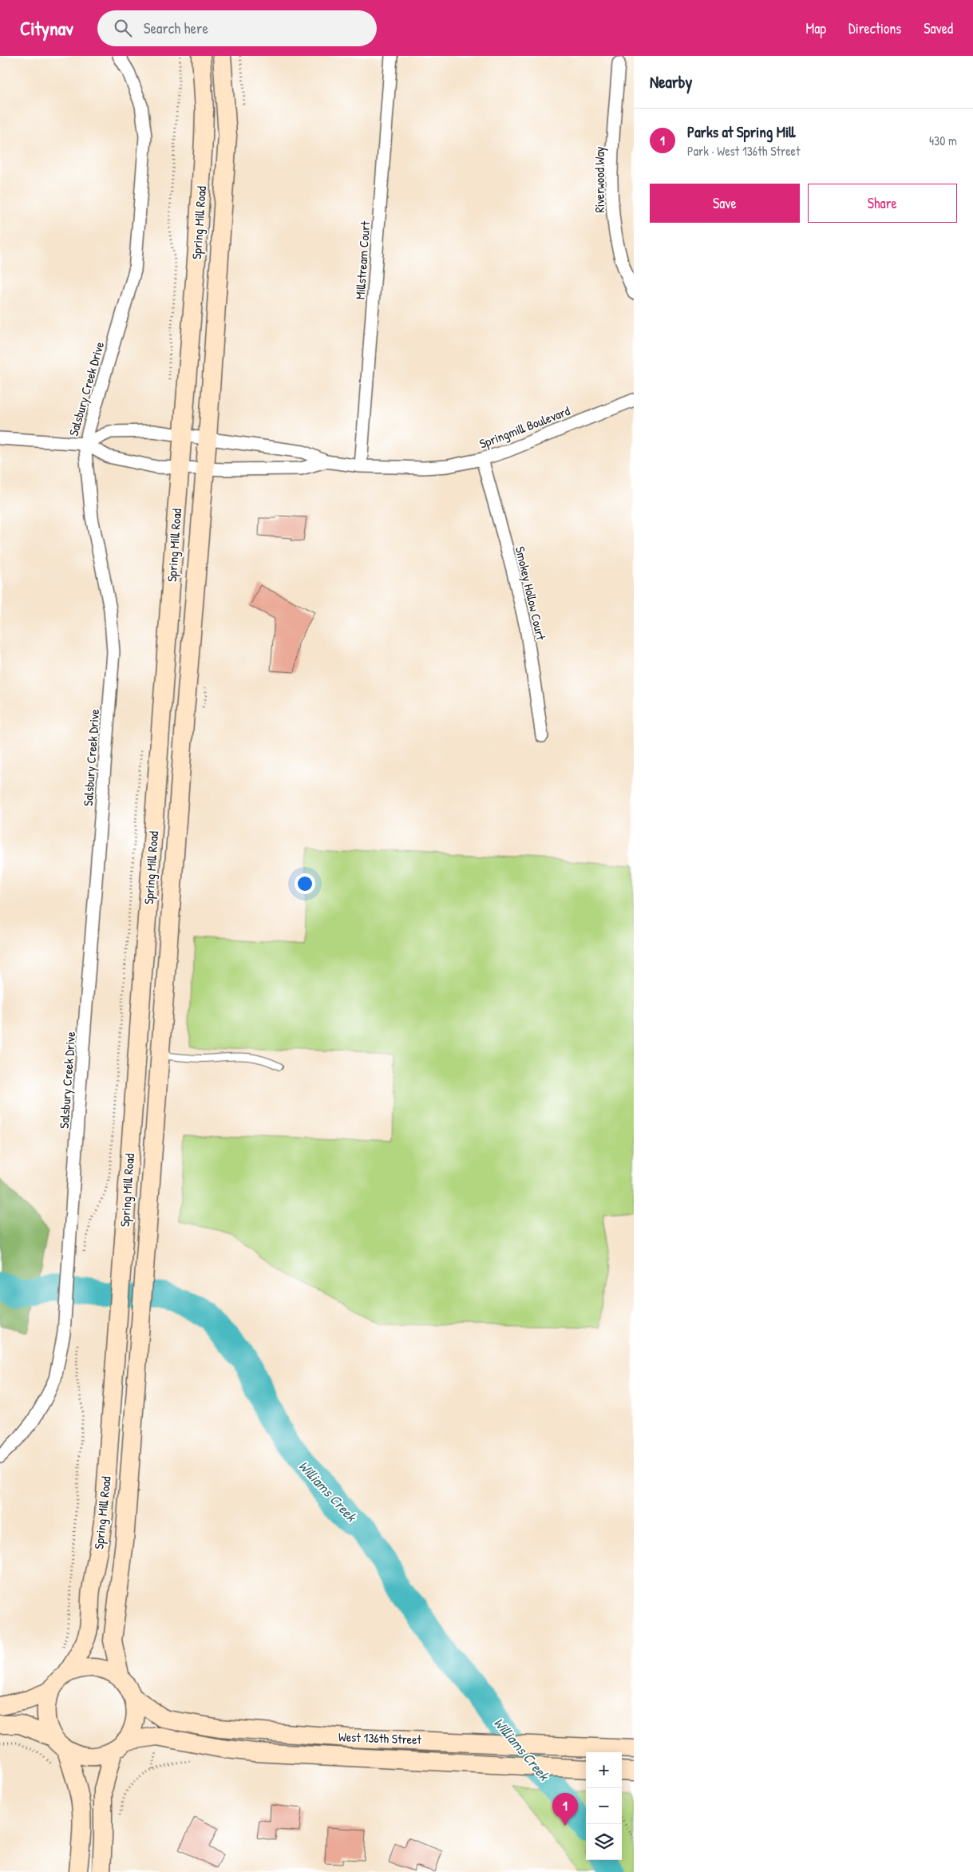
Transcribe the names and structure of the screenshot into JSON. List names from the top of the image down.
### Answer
{
  "streets": {
    "street": [
      "Riverwood Way",
      "Spring Mill Road",
      "Millstream Court",
      "Salsbury Creek Drive",
      "Springmill Boulevard",
      "Smokey Hollow Court",
      "West 136th Street"
    ]
  },
  "crossings": [
    ["Spring Mill Road", "Springmill Boulevard"],
    ["Spring Mill Road", "West 136th Street"],
    ["Millstream Court", "Springmill Boulevard"],
    ["Salsbury Creek Drive", "Springmill Boulevard"],
    ["Springmill Boulevard", "Smokey Hollow Court"]
  ],
  "water": ["Williams Creek"],
  "page": {
    "header": "Citynav",
    "search": "Search here",
    "nav": ["Map", "Directions", "Saved"],
    "heading": "Nearby",
    "list": [
      {
        "mark": "1",
        "name": "Parks at Spring Mill",
        "note": "Park · West 136th Street",
        "value": "430 m"
      }
    ],
    "buttons": ["Save", "Share"],
    "map_buttons": ["+", "−"],
    "pins": "1"
  }
}
